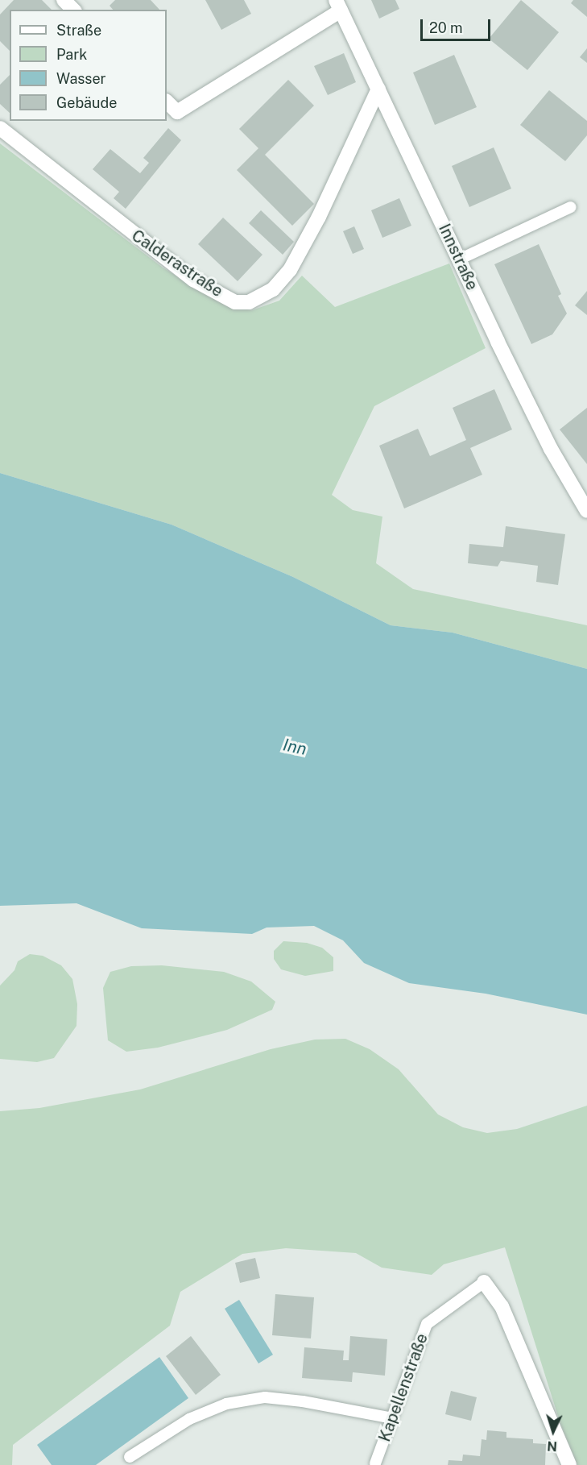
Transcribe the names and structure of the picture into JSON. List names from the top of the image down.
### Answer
{
  "streets": {
    "street": ["Innstraße", "Calderastraße", "Kapellenstraße"]
  },
  "crossings": [
    ["Innstraße", "Calderastraße"]
  ],
  "water": ["Inn"],
  "legend": [
    "Straße",
    "Park",
    "Wasser",
    "Gebäude"
  ],
  "scale_bar": "20 m",
  "north": "bottom"
}
